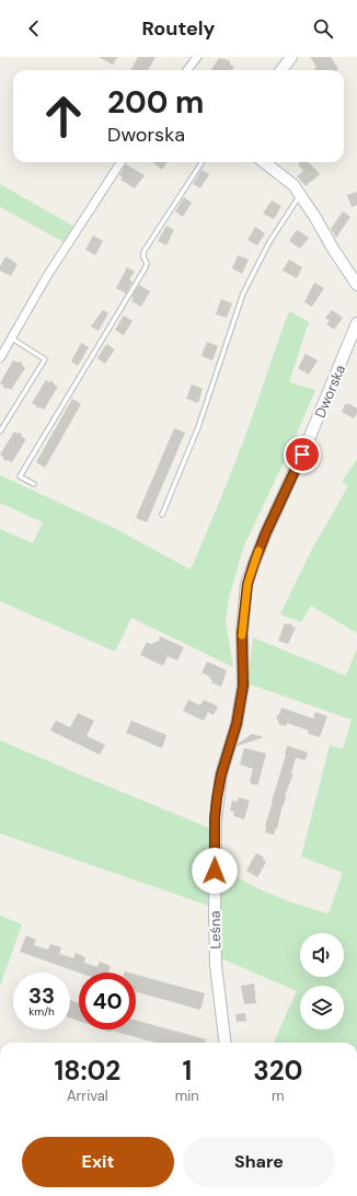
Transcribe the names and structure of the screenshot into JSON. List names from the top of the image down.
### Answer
{
  "streets": {
    "street": ["Dworska", "Leśna"]
  },
  "crossings": [
    ["Dworska", "Leśna"]
  ],
  "page": {
    "header": "Routely",
    "turn": ["200 m", "Dworska"],
    "speed": "33 km/h",
    "limit": "40",
    "eta": [
      "18:02",
      "Arrival",
      "1",
      "min",
      "320",
      "m"
    ],
    "buttons": ["Exit", "Share"]
  }
}
